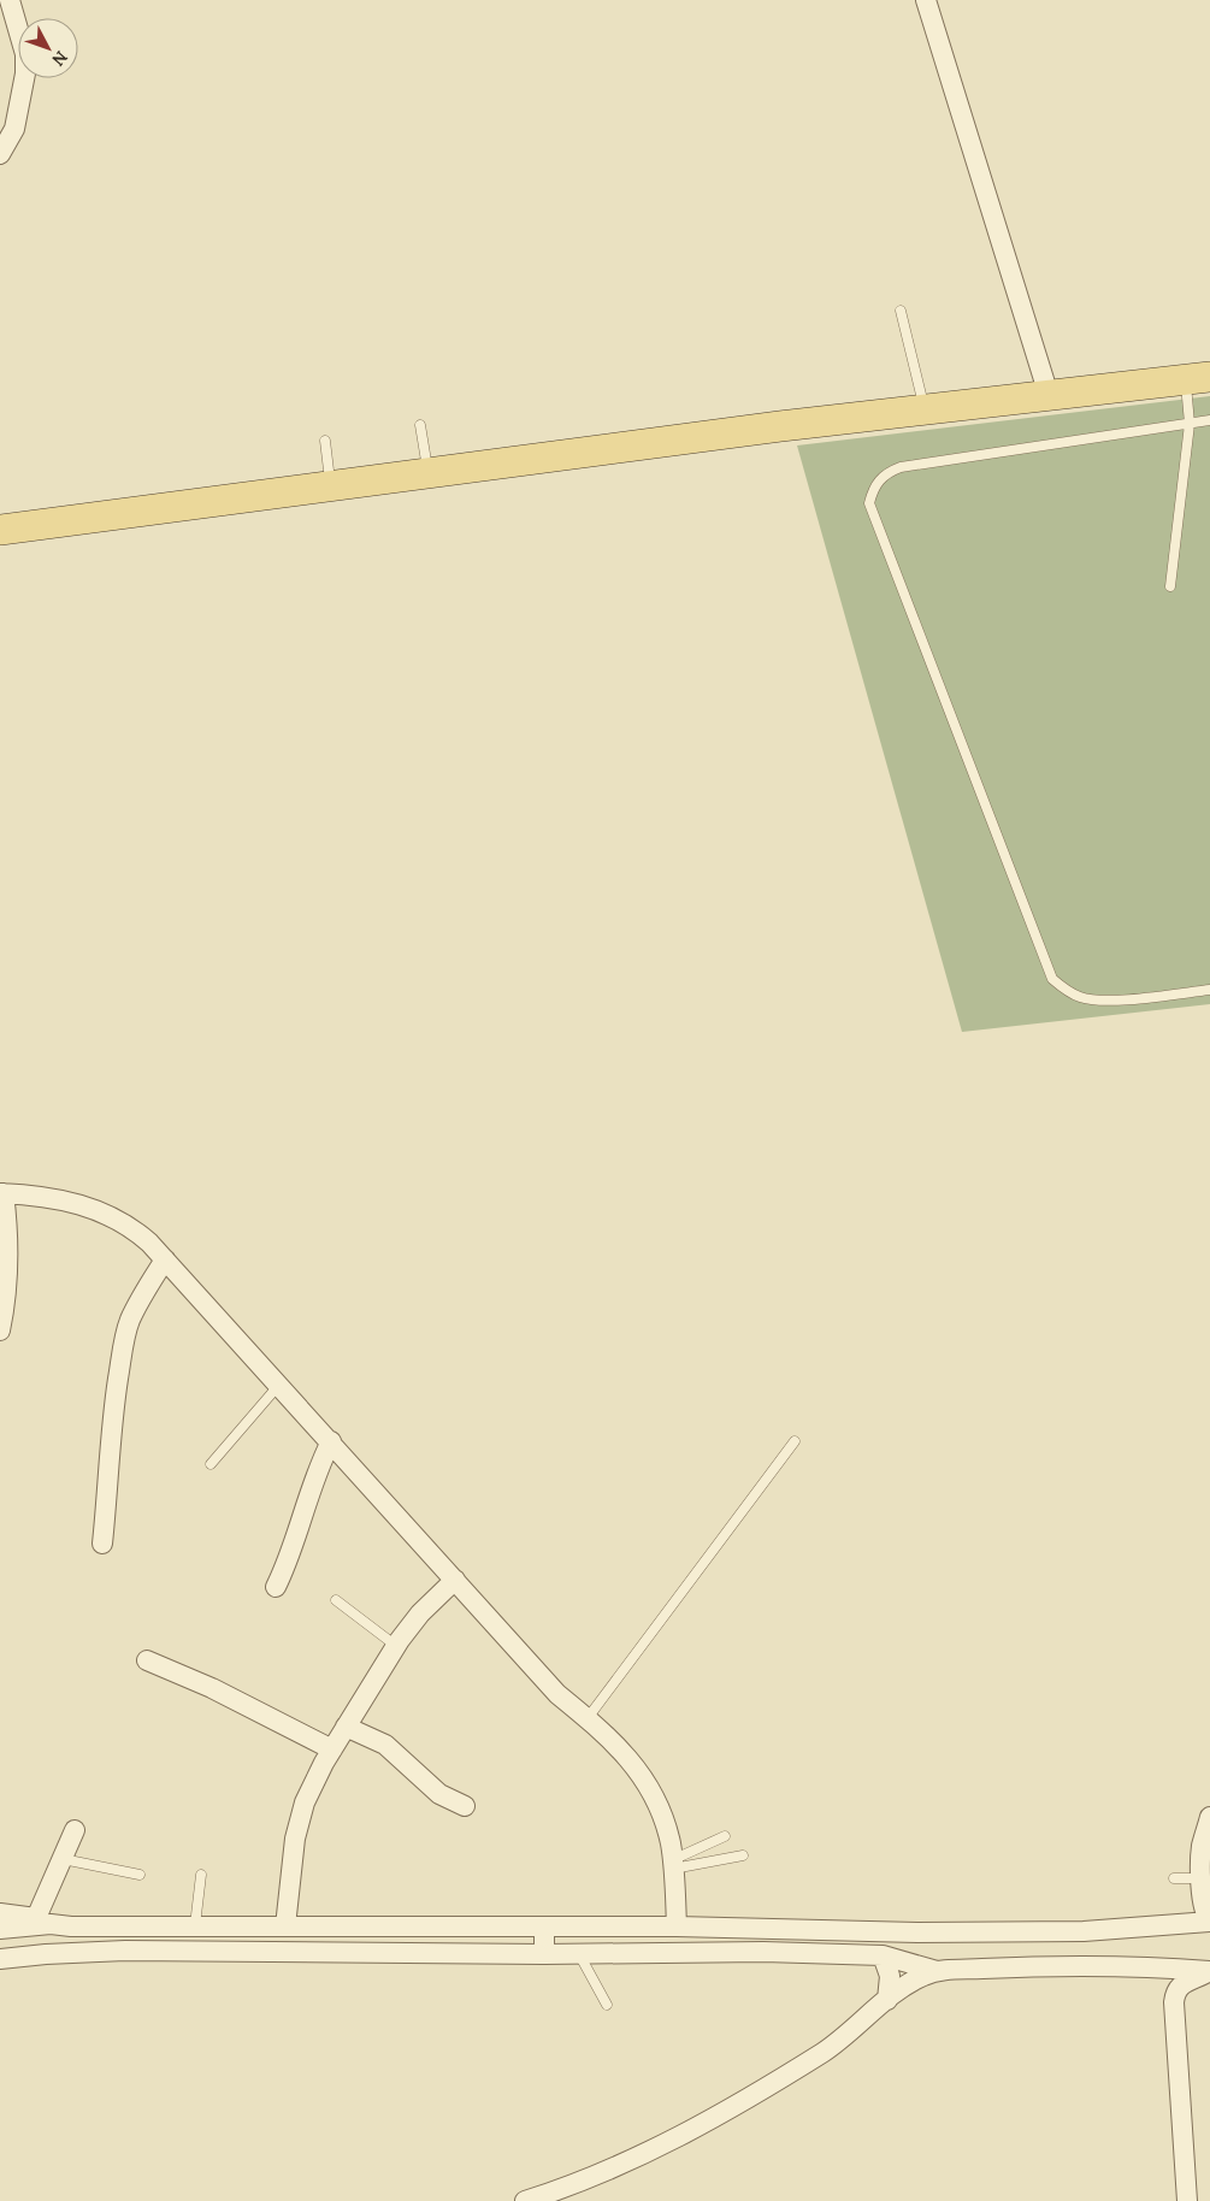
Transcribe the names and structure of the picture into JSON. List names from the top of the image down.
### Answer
{
  "north": "bottom right"
}
